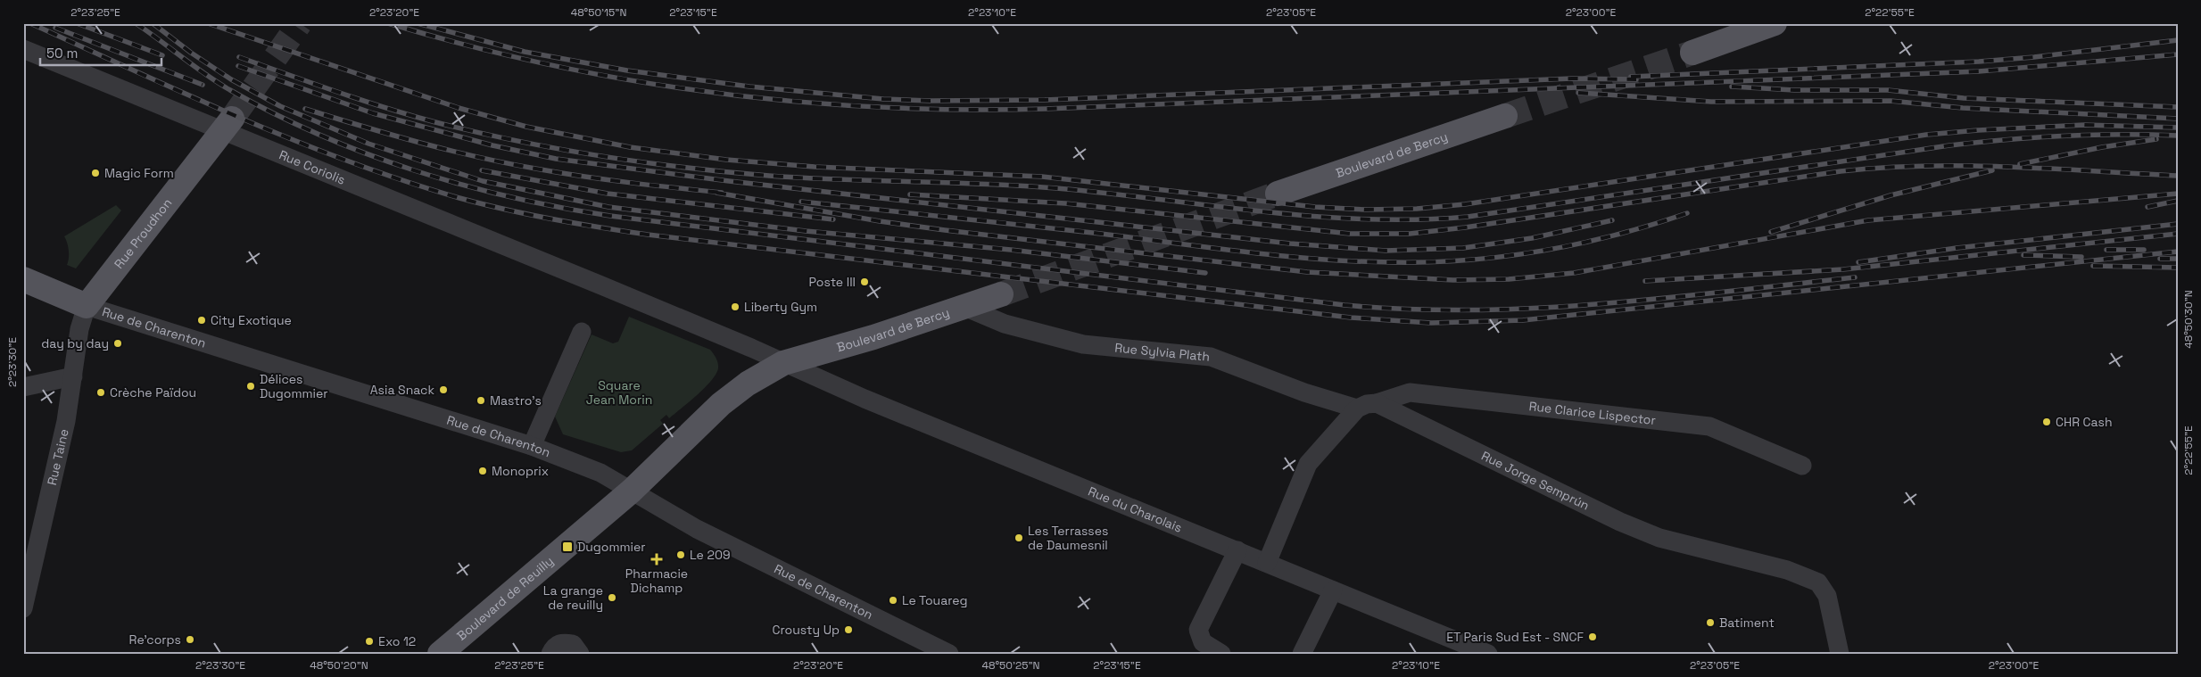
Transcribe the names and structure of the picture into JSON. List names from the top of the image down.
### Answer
{
  "streets": {
    "main road": [
      "Boulevard de Bercy",
      "Rue Proudhon",
      "Rue de Charenton",
      "Boulevard de Reuilly"
    ],
    "street": [
      "Rue Coriolis",
      "Rue Sylvia Plath",
      "Rue Clarice Lispector",
      "Rue Taine",
      "Rue Jorge Semprún",
      "Rue du Charolais"
    ]
  },
  "crossings": [
    ["Boulevard de Bercy", "Rue Coriolis"],
    ["Boulevard de Bercy", "Rue de Charenton"],
    ["Boulevard de Bercy", "Rue Sylvia Plath"],
    ["Boulevard de Bercy", "Rue du Charolais"],
    ["Boulevard de Bercy", "Boulevard de Reuilly"],
    ["Rue Coriolis", "Rue Proudhon"],
    ["Rue Coriolis", "Rue du Charolais"],
    ["Rue Proudhon", "Rue de Charenton"],
    ["Rue Proudhon", "Rue Taine"],
    ["Rue de Charenton", "Rue Taine"],
    ["Rue de Charenton", "Boulevard de Reuilly"],
    ["Rue Clarice Lispector", "Rue Jorge Semprún"]
  ],
  "parks": ["Square Jean Morin"],
  "places": {
    "other": [
      "Magic Form",
      "Poste III",
      "Liberty Gym",
      "City Exotique",
      "day by day",
      "Délices Dugommier",
      "Asia Snack",
      "Crèche Païdou",
      "Mastro’s",
      "CHR Cash",
      "Monoprix",
      "Les Terrasses de Daumesnil",
      "Le 209",
      "La grange de reuilly",
      "Le Touareg",
      "Batiment",
      "Crousty Up",
      "ET Paris Sud Est - SNCF",
      "Re'corps",
      "Exo 12"
    ],
    "transit": ["Dugommier"],
    "health": ["Pharmacie Dichamp"]
  },
  "scale_bar": "50 m",
  "coordinates": [
    "2°23'25\"E",
    "2°23'20\"E",
    "48°50'15\"N",
    "2°23'15\"E",
    "2°23'10\"E",
    "2°23'05\"E",
    "2°23'00\"E",
    "2°22'55\"E",
    "48°50'30\"N",
    "2°23'30\"E",
    "48°50'20\"N",
    "48°50'25\"N"
  ]
}
